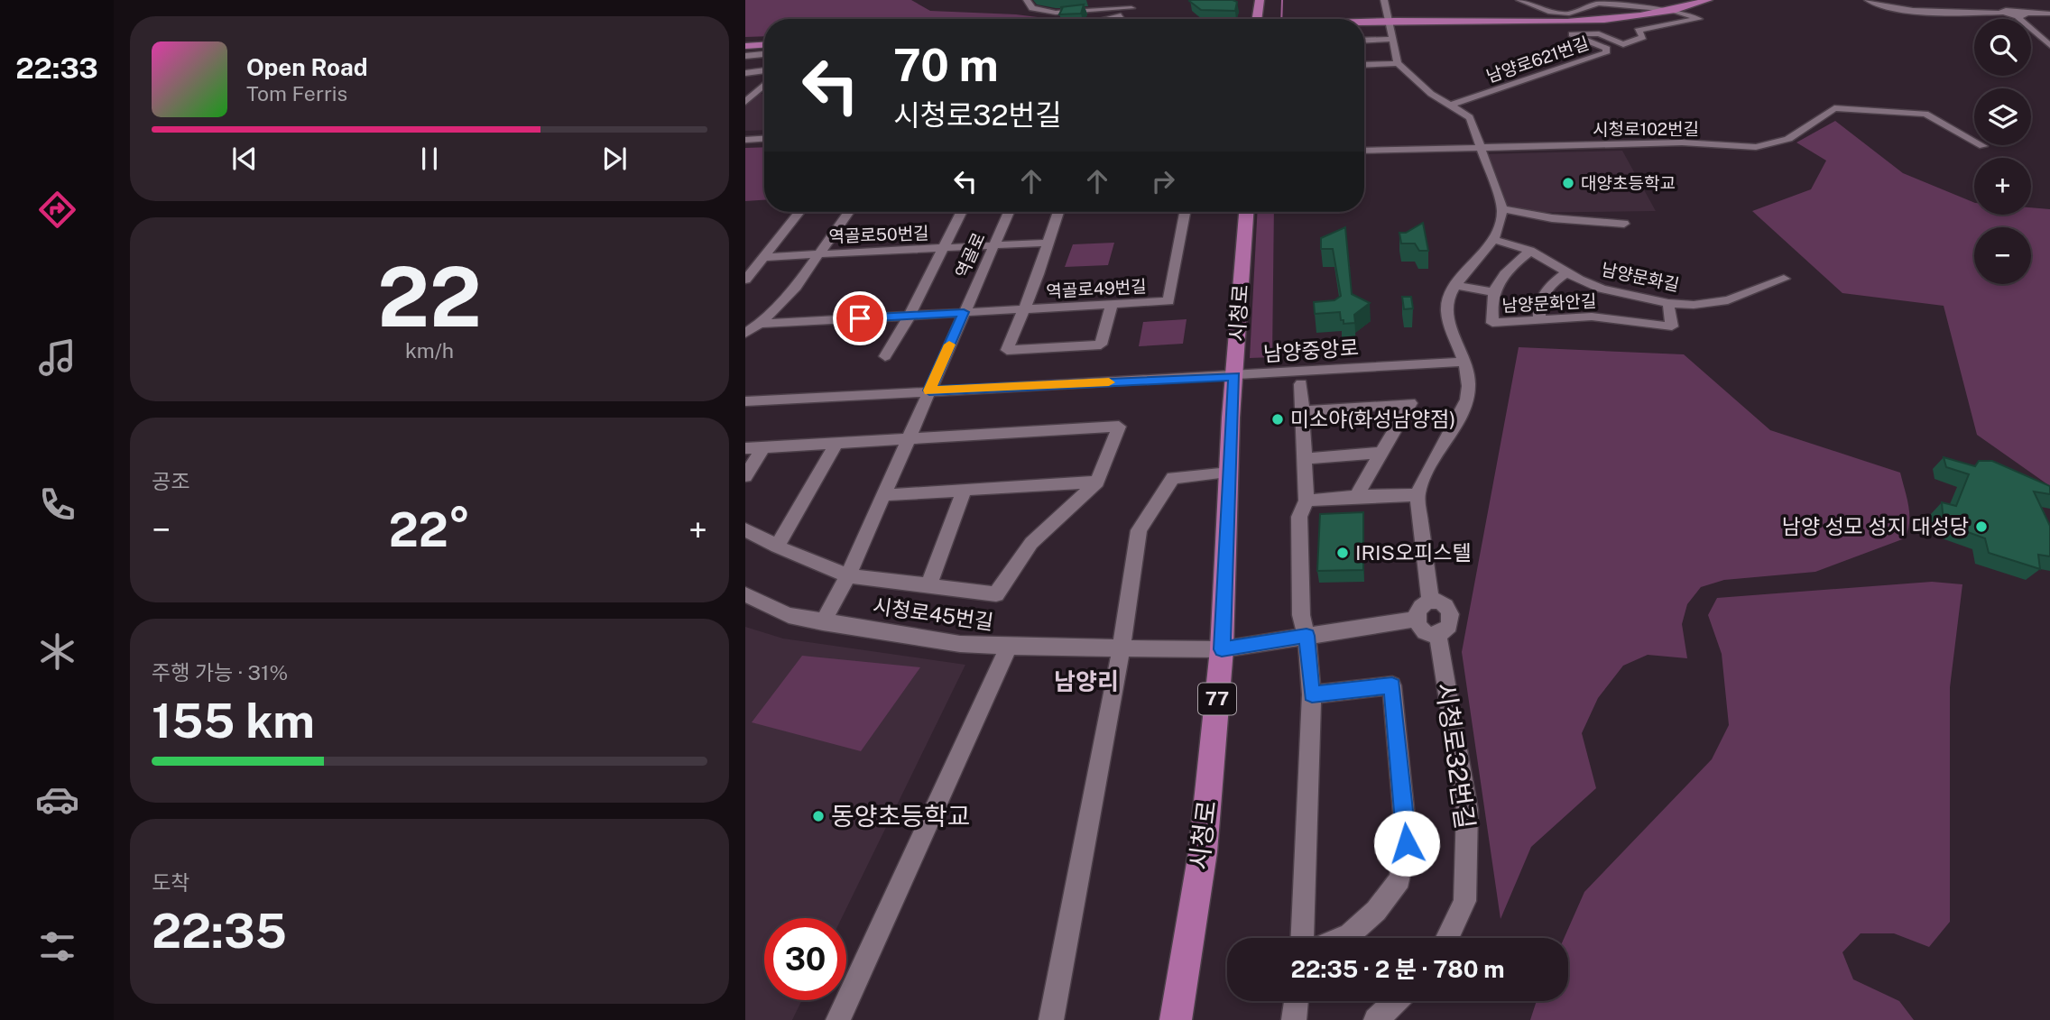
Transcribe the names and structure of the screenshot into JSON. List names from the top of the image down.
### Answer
{
  "streets": {
    "main road": ["시청로", "77"],
    "street": [
      "남양로621번길",
      "시청로102번길",
      "역골로50번길",
      "역골로",
      "남양문화길",
      "역골로49번길",
      "남양문화안길",
      "남양중앙로",
      "시청로45번길",
      "시청로32번길"
    ]
  },
  "crossings": [
    ["역골로50번길", "역골로"],
    ["역골로", "역골로49번길"],
    ["역골로", "남양중앙로"],
    ["역골로", "시청로45번길"],
    ["남양문화길", "남양문화안길"],
    ["시청로", "남양중앙로"],
    ["시청로", "시청로45번길"]
  ],
  "districts": ["남양리"],
  "places": [
    "대양초등학교",
    "미소야(화성남양점)",
    "남양 성모 성지 대성당",
    "IRIS오피스텔",
    "동양초등학교"
  ],
  "page": {
    "tabs": "22:33",
    "map_buttons": ["+", "−"],
    "turn": ["70 m", "시청로32번길"],
    "song": ["Open Road", "Tom Ferris"],
    "tile": [
      ["22", "km/h"],
      "공조",
      ["주행 가능 · 31%", "155 km"],
      ["도착", "22:35"]
    ],
    "heat": ["−", "22°", "+"],
    "limit": "30",
    "trip": "22:35 · 2 분 · 780 m"
  }
}
